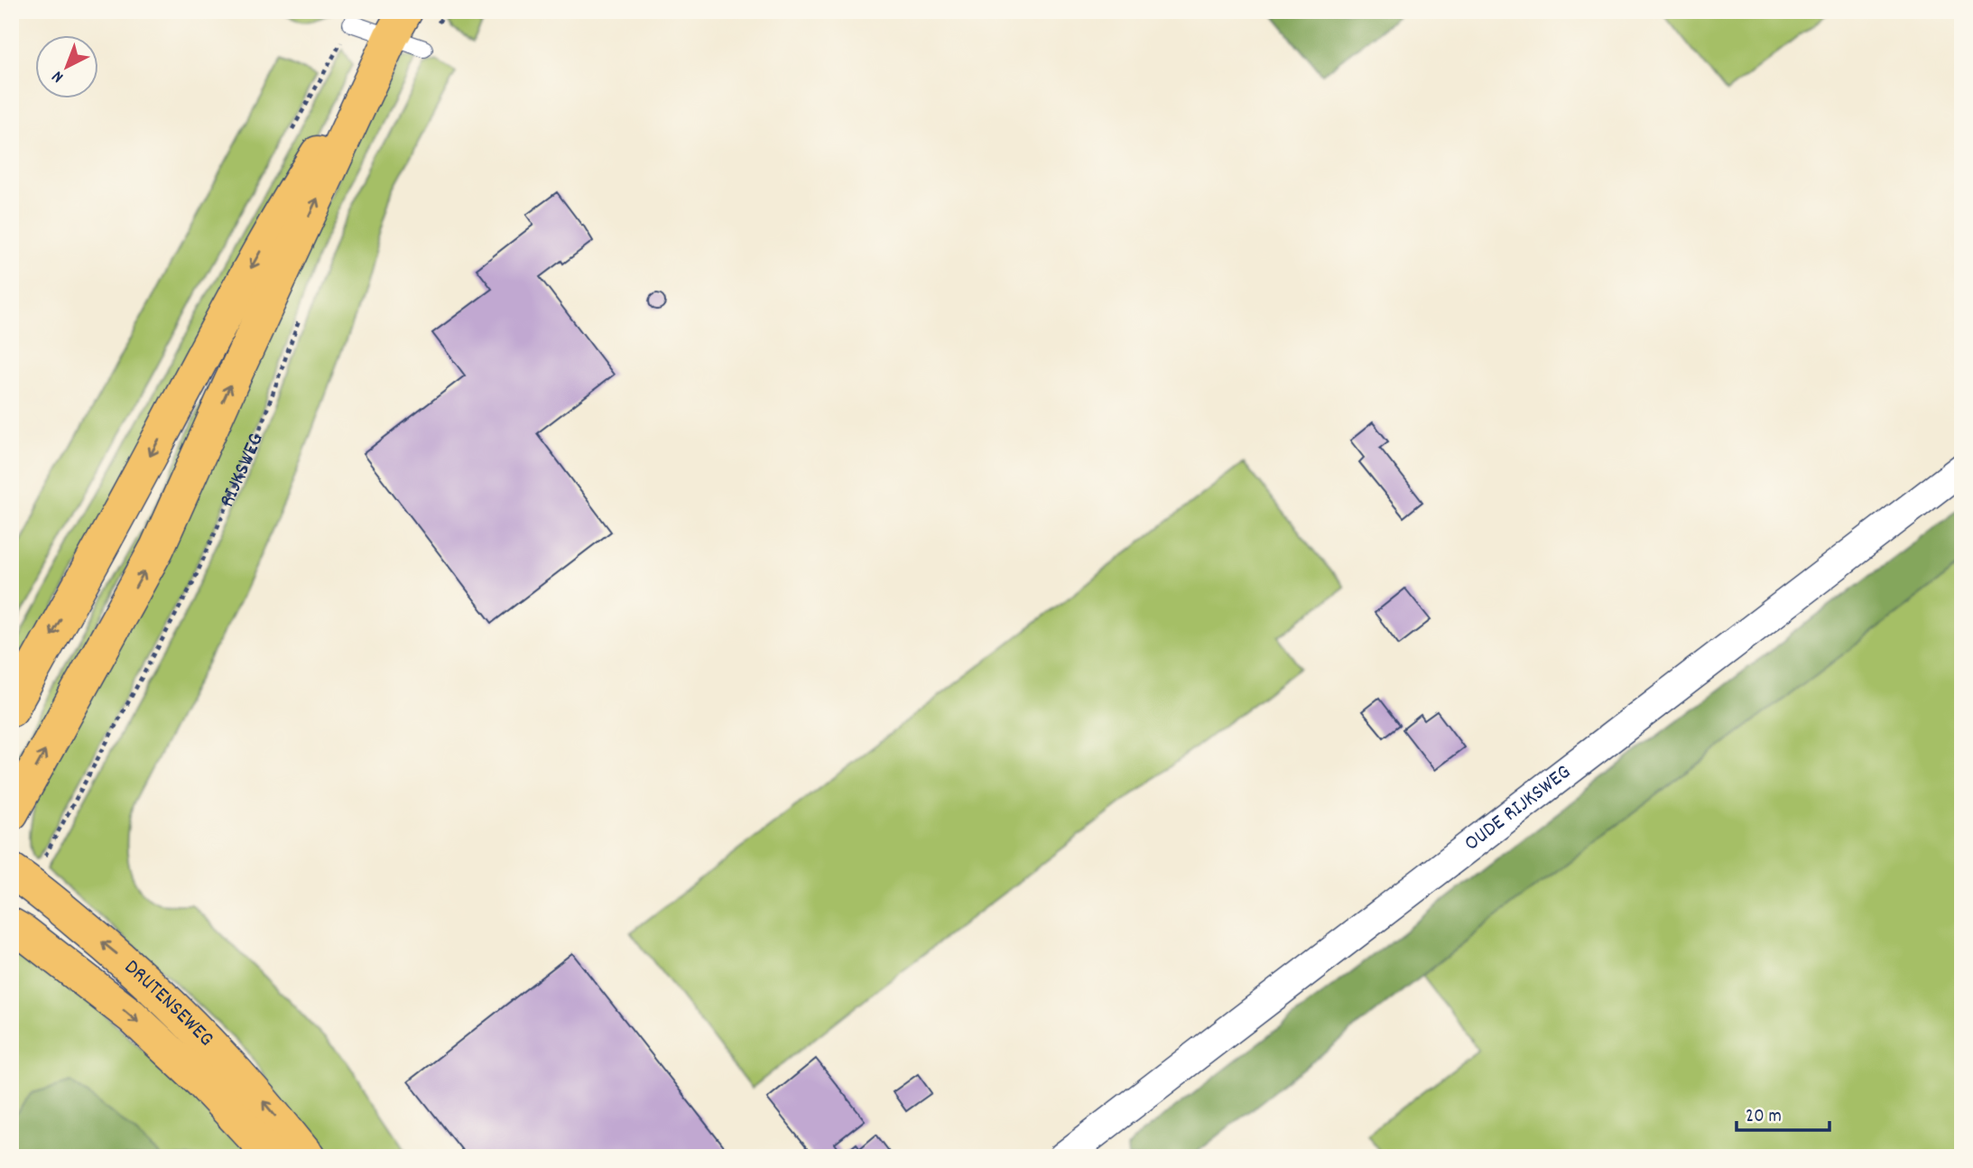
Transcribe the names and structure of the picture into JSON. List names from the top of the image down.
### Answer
{
  "streets": {
    "main road": ["RIJKSWEG", "DRUTENSEWEG"],
    "street": ["OUDE RIJKSWEG"]
  },
  "crossings": [
    ["RIJKSWEG", "DRUTENSEWEG"]
  ],
  "scale_bar": "20 m",
  "north": "bottom left"
}
